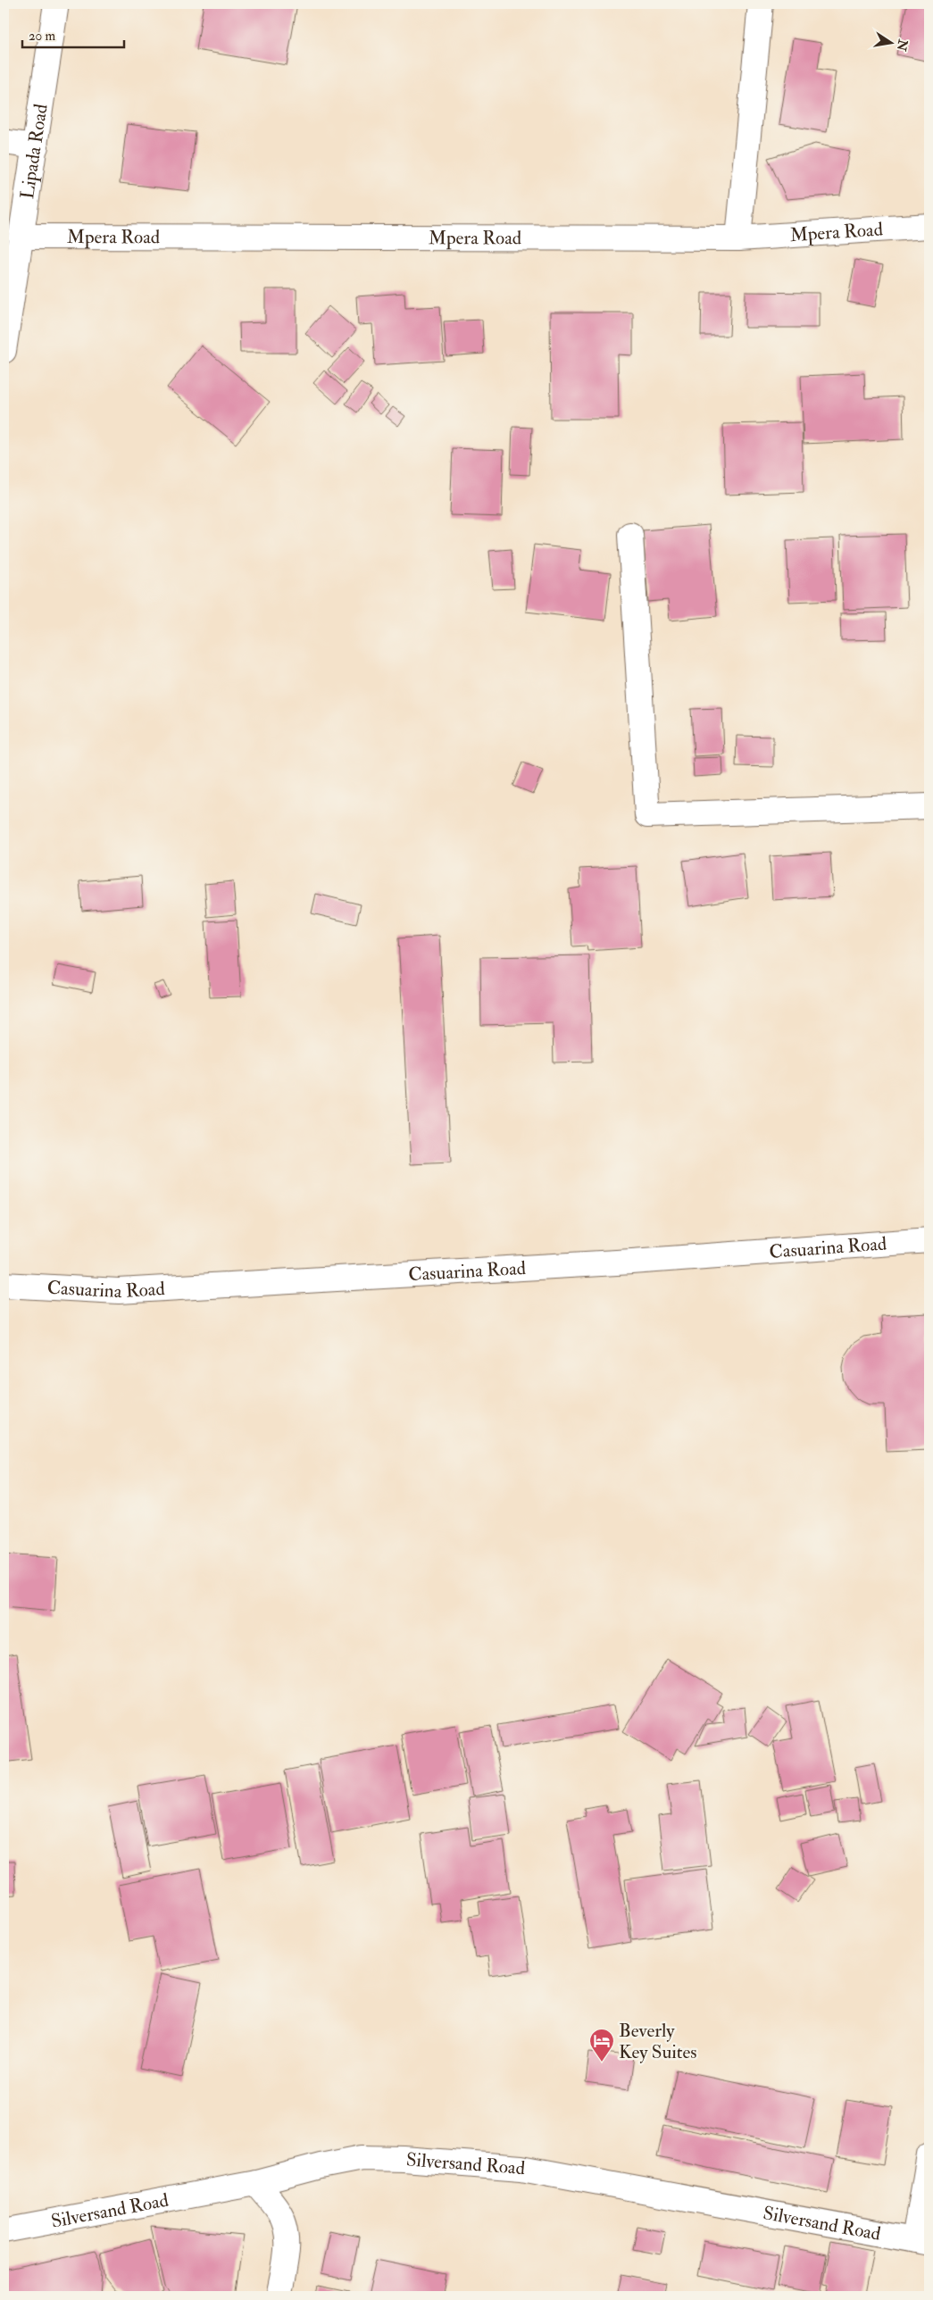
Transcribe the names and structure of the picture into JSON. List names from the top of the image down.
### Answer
{
  "streets": {
    "street": [
      "Lipada Road",
      "Mpera Road",
      "Casuarina Road",
      "Silversand Road"
    ]
  },
  "crossings": [
    ["Lipada Road", "Mpera Road"]
  ],
  "places": {
    "hotel": ["Beverly Key Suites"]
  },
  "scale_bar": "20 m",
  "north": "right"
}
